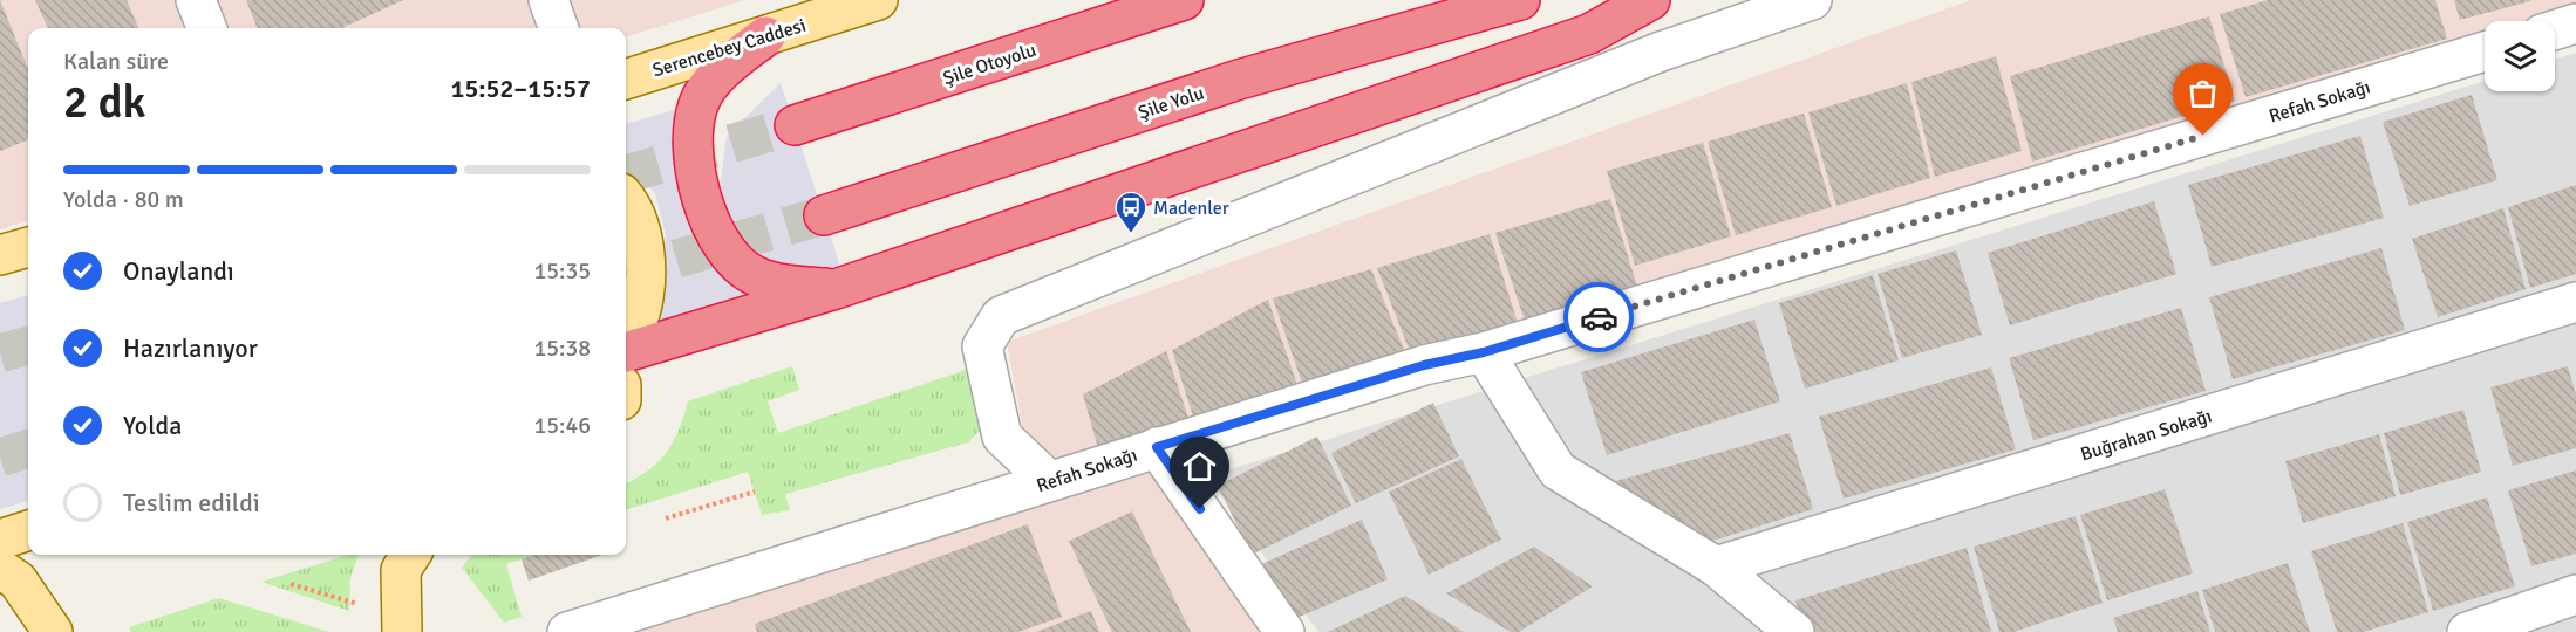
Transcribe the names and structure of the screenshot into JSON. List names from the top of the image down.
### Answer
{
  "streets": {
    "highway": ["Şile Otoyolu", "Şile Yolu"],
    "main road": ["Serencebey Caddesi"],
    "street": ["Refah Sokağı", "Buğrahan Sokağı"]
  },
  "places": {
    "bus stop": ["Madenler"]
  },
  "page": {
    "heading": ["2 dk", "Kalan süre", "15:52–15:57"],
    "bar": "Yolda · 80 m",
    "list": [
      ["Onaylandı", "15:35"],
      ["Hazırlanıyor", "15:38"],
      ["Yolda", "15:46"],
      "Teslim edildi"
    ]
  }
}
